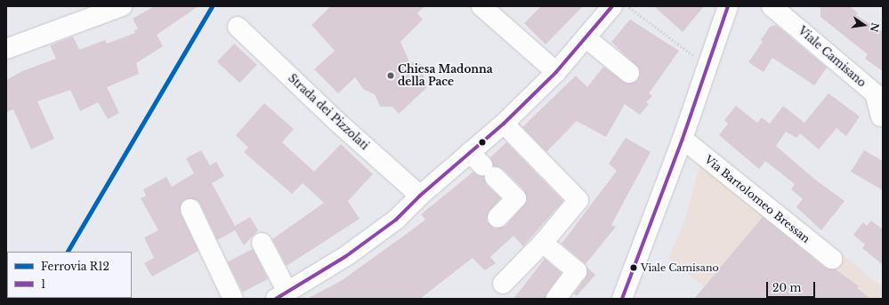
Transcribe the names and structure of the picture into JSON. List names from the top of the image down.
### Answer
{
  "streets": {
    "street": ["Viale Camisano", "Strada dei Pizzolati", "Via Bartolomeo Bressan"]
  },
  "places": ["Chiesa Madonna della Pace", "Viale Camisano"],
  "lines": ["rail line R12", "transit line 1"],
  "legend": ["Ferrovia R12", "1"],
  "scale_bar": "20 m",
  "north": "right"
}
